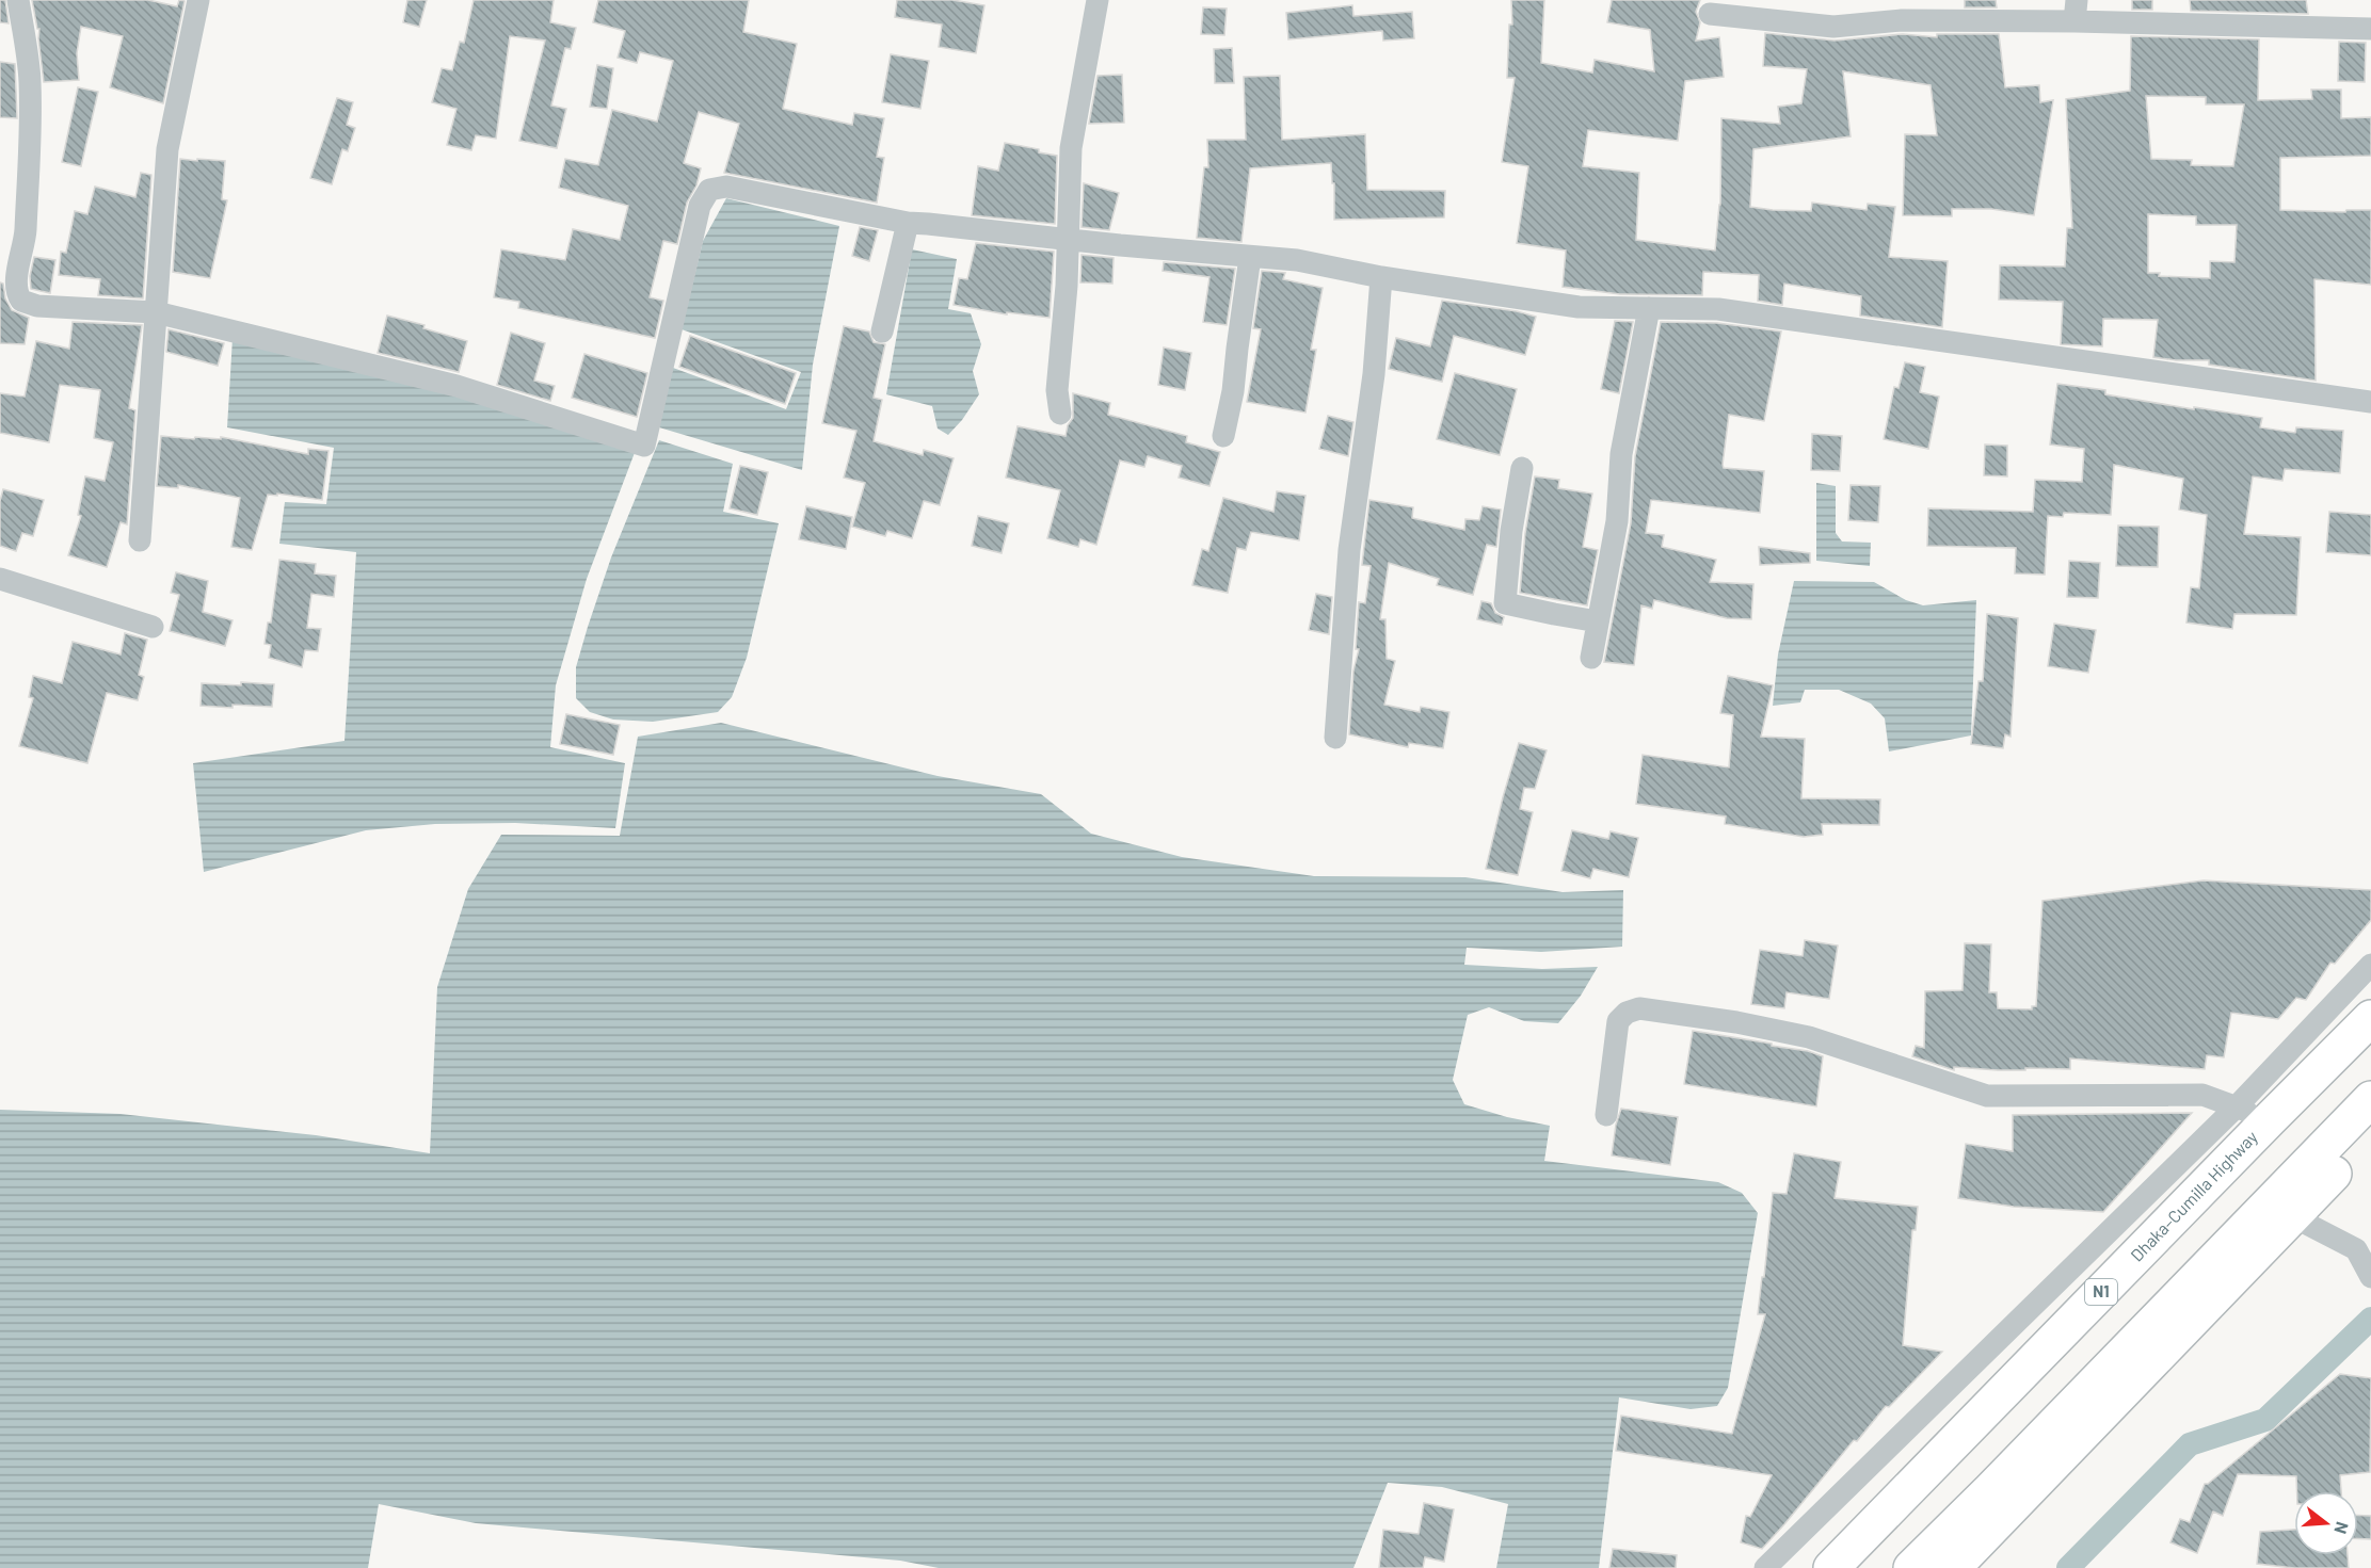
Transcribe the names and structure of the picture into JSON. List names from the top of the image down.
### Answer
{
  "streets": {
    "highway": ["Dhaka–Cumilla Highway", "N1"]
  },
  "north": "right"
}
